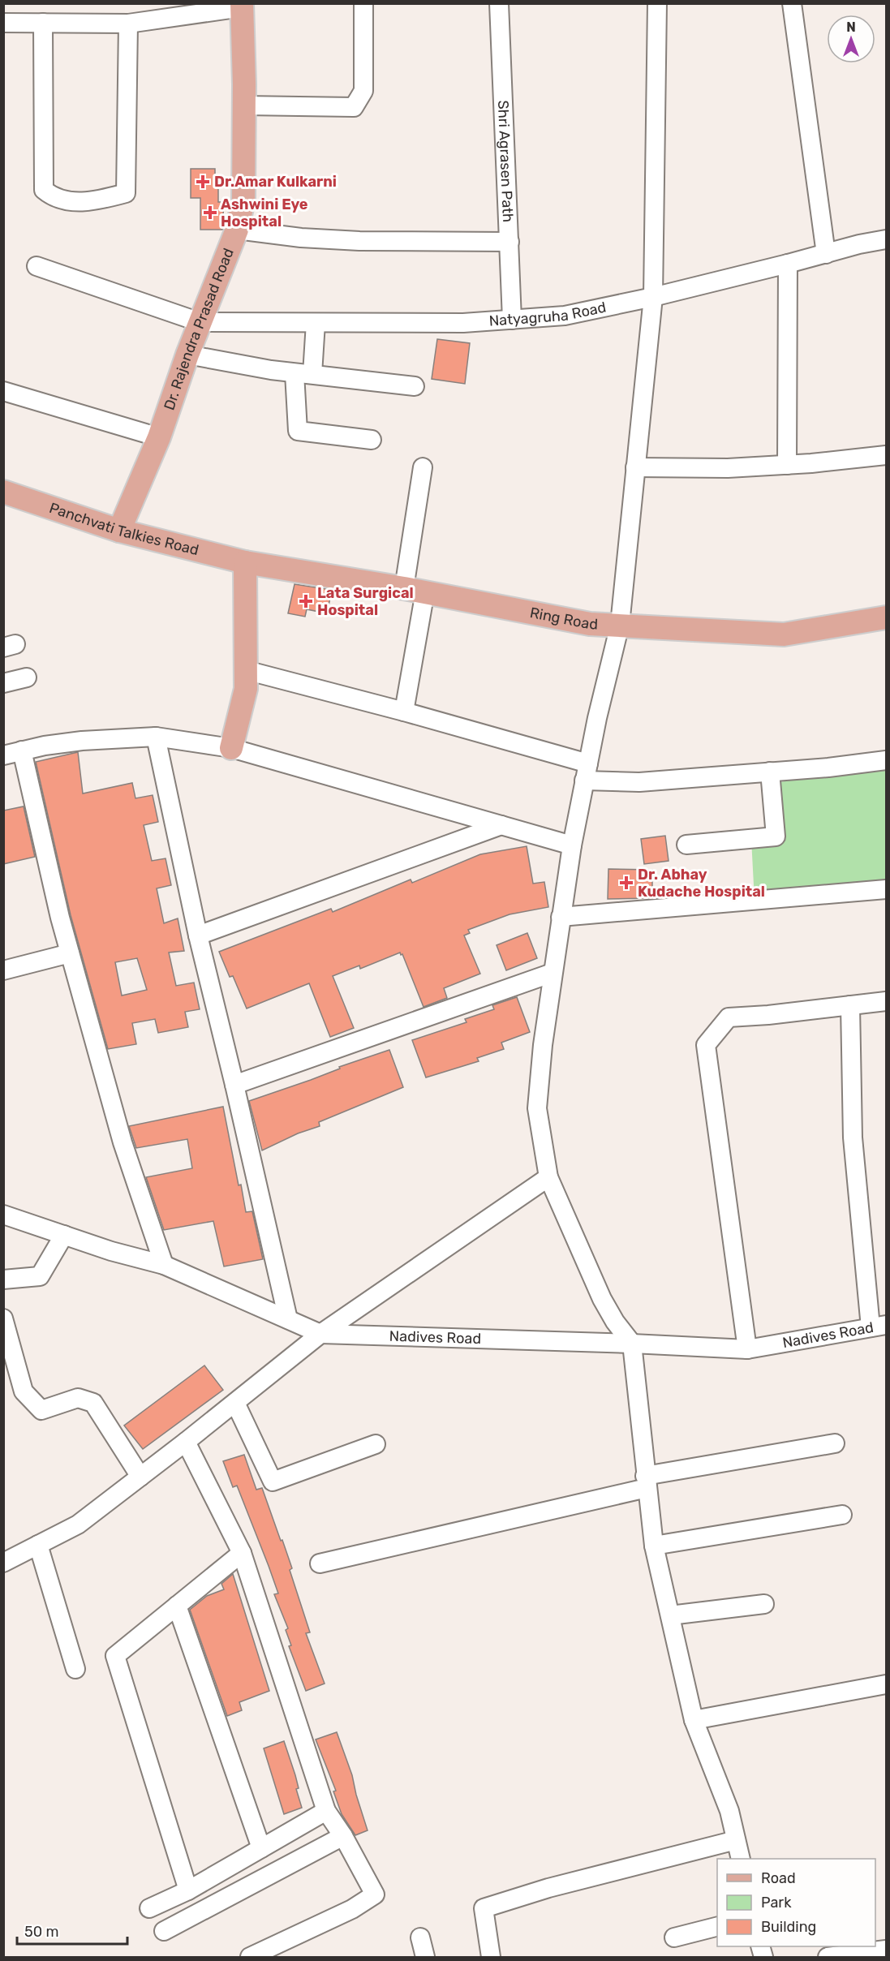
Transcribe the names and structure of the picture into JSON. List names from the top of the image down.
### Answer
{
  "streets": {
    "main road": ["Dr. Rajendra Prasad Road", "Panchvati Talkies Road", "Ring Road"],
    "street": ["Shri Agrasen Path", "Natyagruha Road", "Nadives Road"]
  },
  "crossings": [
    ["Shri Agrasen Path", "Natyagruha Road"],
    ["Natyagruha Road", "Dr. Rajendra Prasad Road"],
    ["Dr. Rajendra Prasad Road", "Panchvati Talkies Road"],
    ["Panchvati Talkies Road", "Ring Road"]
  ],
  "places": {
    "health": [
      "Dr.Amar Kulkarni",
      "Ashwini Eye Hospital",
      "Lata Surgical Hospital",
      "Dr. Abhay Kudache Hospital"
    ]
  },
  "legend": ["Road", "Park", "Building"],
  "scale_bar": "50 m",
  "north": "top"
}
